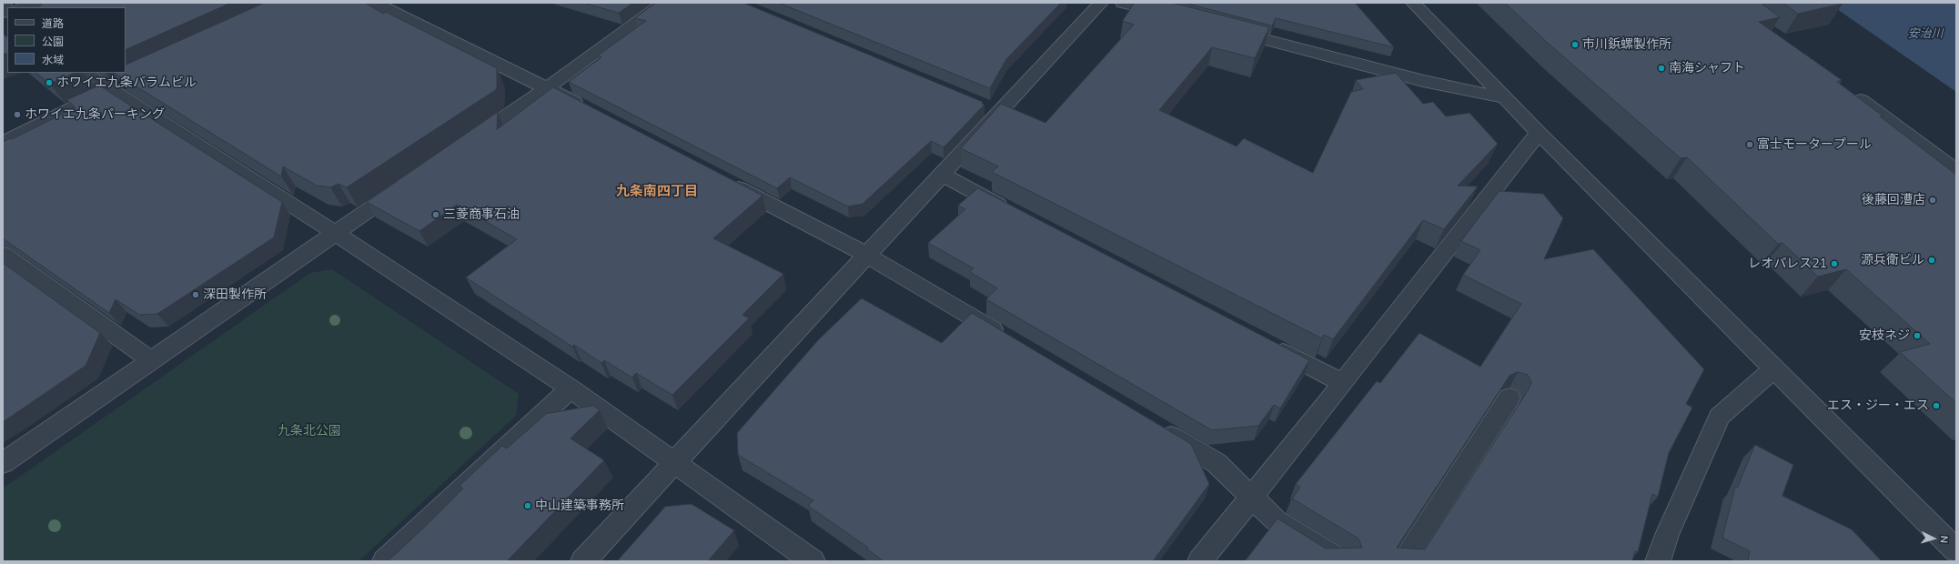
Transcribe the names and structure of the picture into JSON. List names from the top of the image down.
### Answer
{
  "districts": ["九条南四丁目"],
  "water": ["安治川"],
  "parks": ["九条北公園"],
  "places": [
    "市川鋲螺製作所",
    "南海シャフト",
    "ホワイエ九条バラムビル",
    "ホワイエ九条パーキング",
    "富士モータープール",
    "後藤回漕店",
    "三菱商事石油",
    "源兵衛ビル",
    "レオパレス21",
    "深田製作所",
    "安枝ネジ",
    "エス・ジー・エス",
    "中山建築事務所"
  ],
  "legend": ["道路", "公園", "水域"],
  "north": "right"
}
